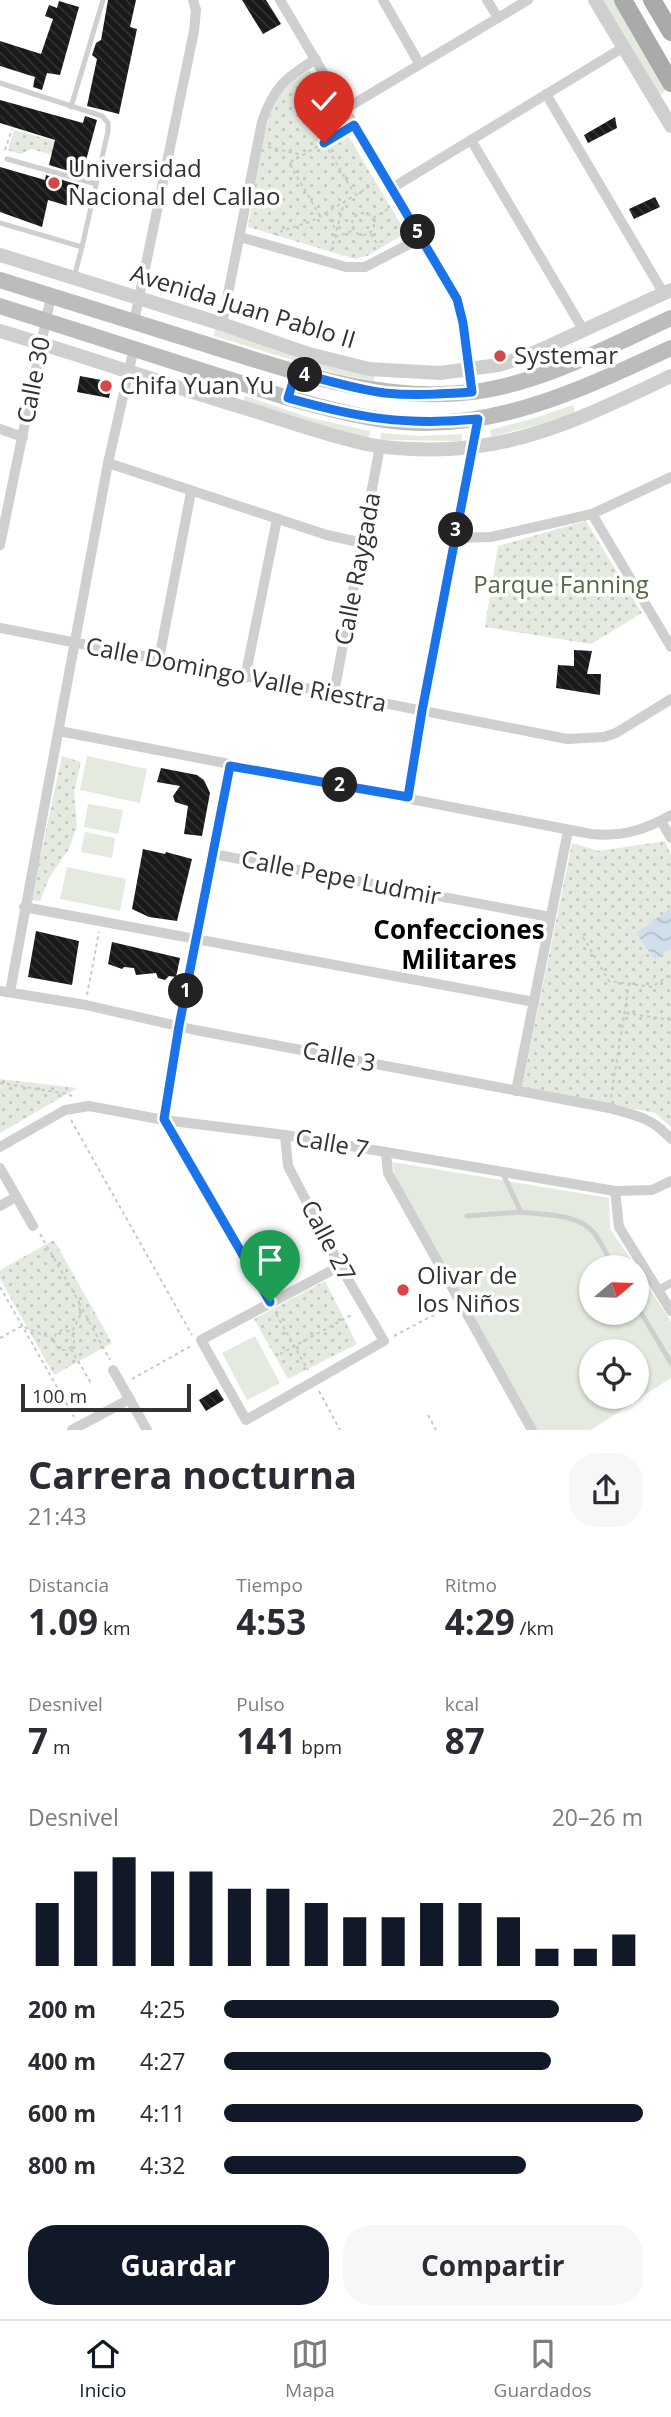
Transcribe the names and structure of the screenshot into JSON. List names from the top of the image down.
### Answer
{
  "streets": {
    "main road": ["Avenida Juan Pablo II"],
    "street": [
      "Calle 30",
      "Calle Raygada",
      "Calle Domingo Valle Riestra",
      "Calle Pepe Ludmir",
      "Calle 3",
      "Calle 7",
      "Calle 27"
    ]
  },
  "crossings": [
    ["Avenida Juan Pablo II", "Calle 30"],
    ["Calle Raygada", "Calle Domingo Valle Riestra"],
    ["Calle 7", "Calle 27"]
  ],
  "districts": ["Confecciones Militares"],
  "parks": ["Parque Fanning"],
  "places": [
    "Universidad Nacional del Callao",
    "Systemar",
    "Chifa Yuan Yu",
    "Olivar de los Niños"
  ],
  "scale_bar": "100 m",
  "north": "right",
  "page": {
    "pins": [
      "5",
      "4",
      "3",
      "2",
      "1"
    ],
    "scale": "100 m",
    "heading": ["Carrera nocturna", "21:43"],
    "stats": [
      ["Distancia", "1.09 km"],
      ["Tiempo", "4:53"],
      ["Ritmo", "4:29 /km"],
      ["Desnivel", "7 m"],
      ["Pulso", "141 bpm"],
      ["kcal", "87"]
    ],
    "chart": ["Desnivel", "20–26 m"],
    "list": [
      {
        "name": "200 m",
        "note": "4:25"
      },
      {
        "name": "400 m",
        "note": "4:27"
      },
      {
        "name": "600 m",
        "note": "4:11"
      },
      {
        "name": "800 m",
        "note": "4:32"
      }
    ],
    "buttons": ["Guardar", "Compartir"],
    "tabs": ["Inicio", "Mapa", "Guardados"]
  }
}
